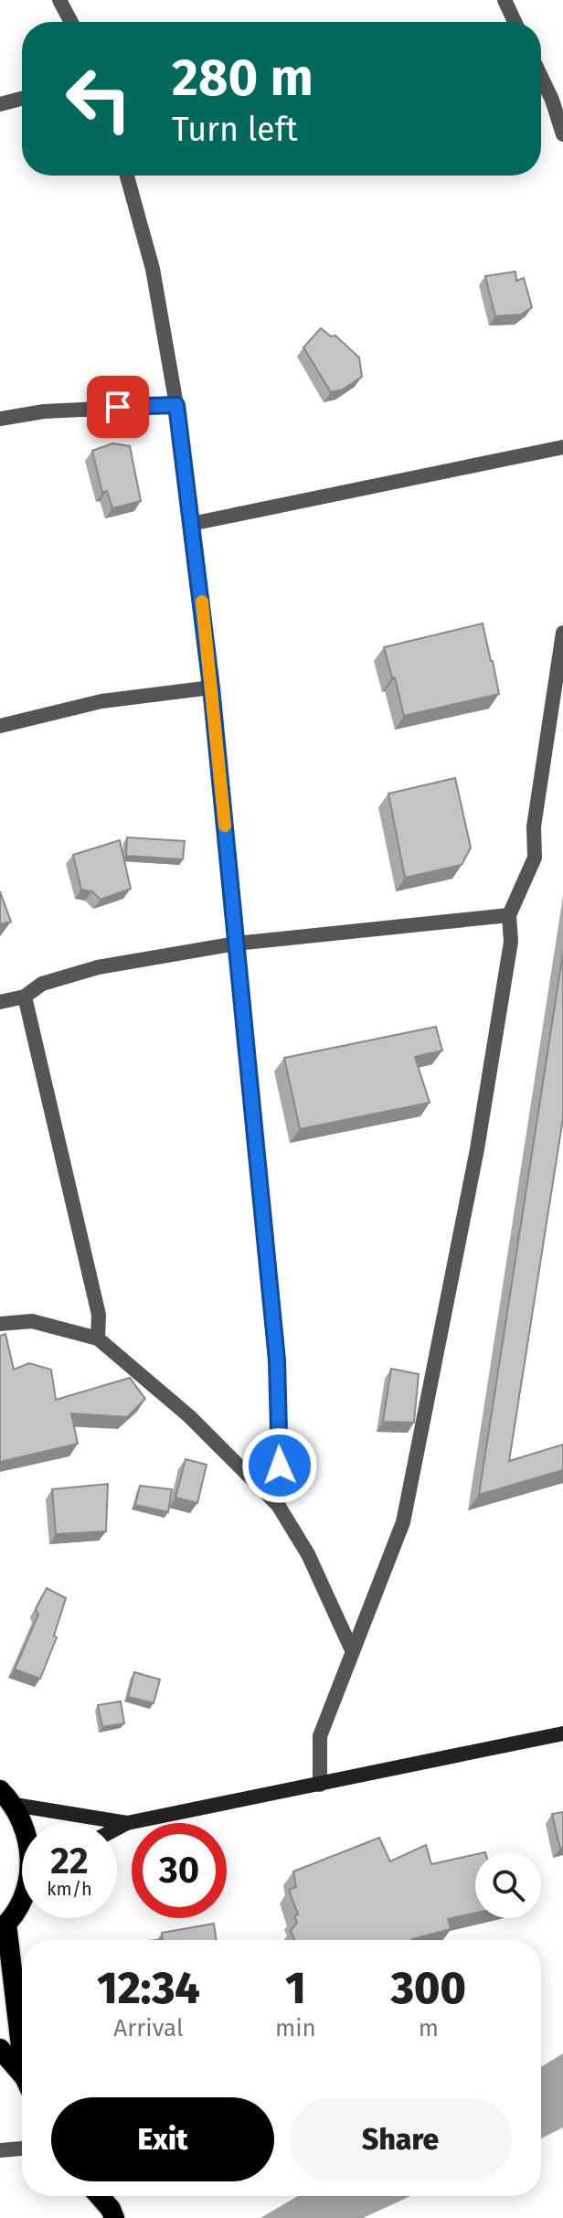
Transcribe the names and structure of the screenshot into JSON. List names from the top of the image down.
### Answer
{
  "page": {
    "turn": ["280 m", "Turn left"],
    "speed": "22 km/h",
    "limit": "30",
    "eta": [
      "12:34",
      "Arrival",
      "1",
      "min",
      "300",
      "m"
    ],
    "buttons": ["Exit", "Share"]
  }
}
